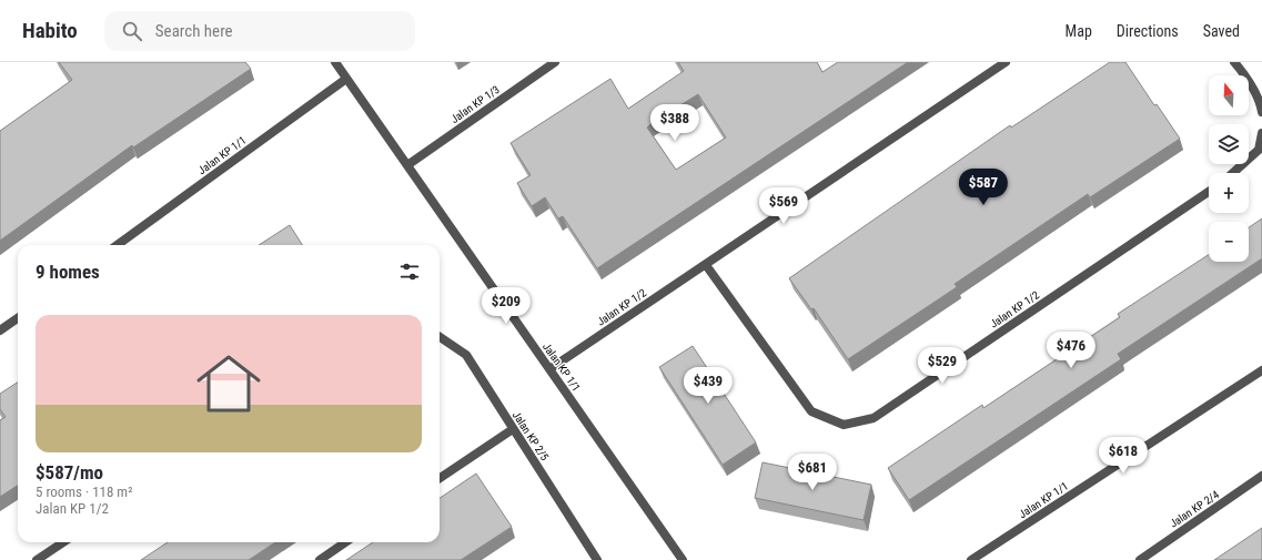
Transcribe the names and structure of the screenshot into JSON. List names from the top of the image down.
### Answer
{
  "streets": {
    "street": [
      "Jalan KP 1/3",
      "Jalan KP 1/1",
      "Jalan KP 1/2",
      "Jalan KP 2/5",
      "Jalan KP 2/4"
    ]
  },
  "crossings": [
    ["Jalan KP 1/3", "Jalan KP 1/1"],
    ["Jalan KP 1/1", "Jalan KP 1/2"]
  ],
  "north": "top",
  "page": {
    "header": "Habito",
    "search": "Search here",
    "nav": ["Map", "Directions", "Saved"],
    "map_buttons": ["+", "−"],
    "price": [
      "$388",
      "$587",
      "$569",
      "$209",
      "$476",
      "$529",
      "$439",
      "$618",
      "$681"
    ],
    "heading": "9 homes",
    "list": [
      {
        "name": "$587/mo",
        "note": "5 rooms · 118 m² · Jalan KP 1/2"
      }
    ]
  }
}
